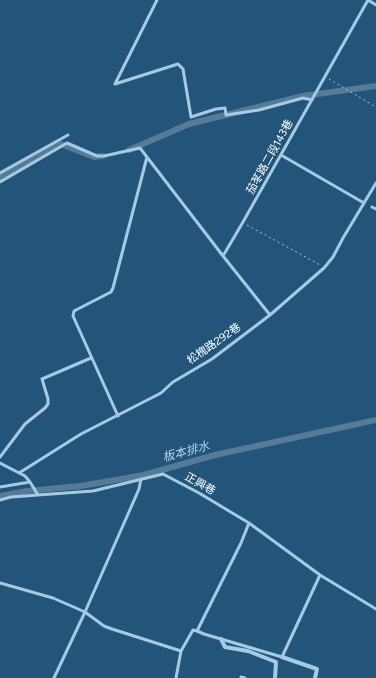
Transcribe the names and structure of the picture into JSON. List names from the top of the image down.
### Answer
{
  "streets": {
    "lane": ["茄苳路二段143巷", "松槐路292巷", "正興巷"]
  },
  "water": ["板本排水"]
}
